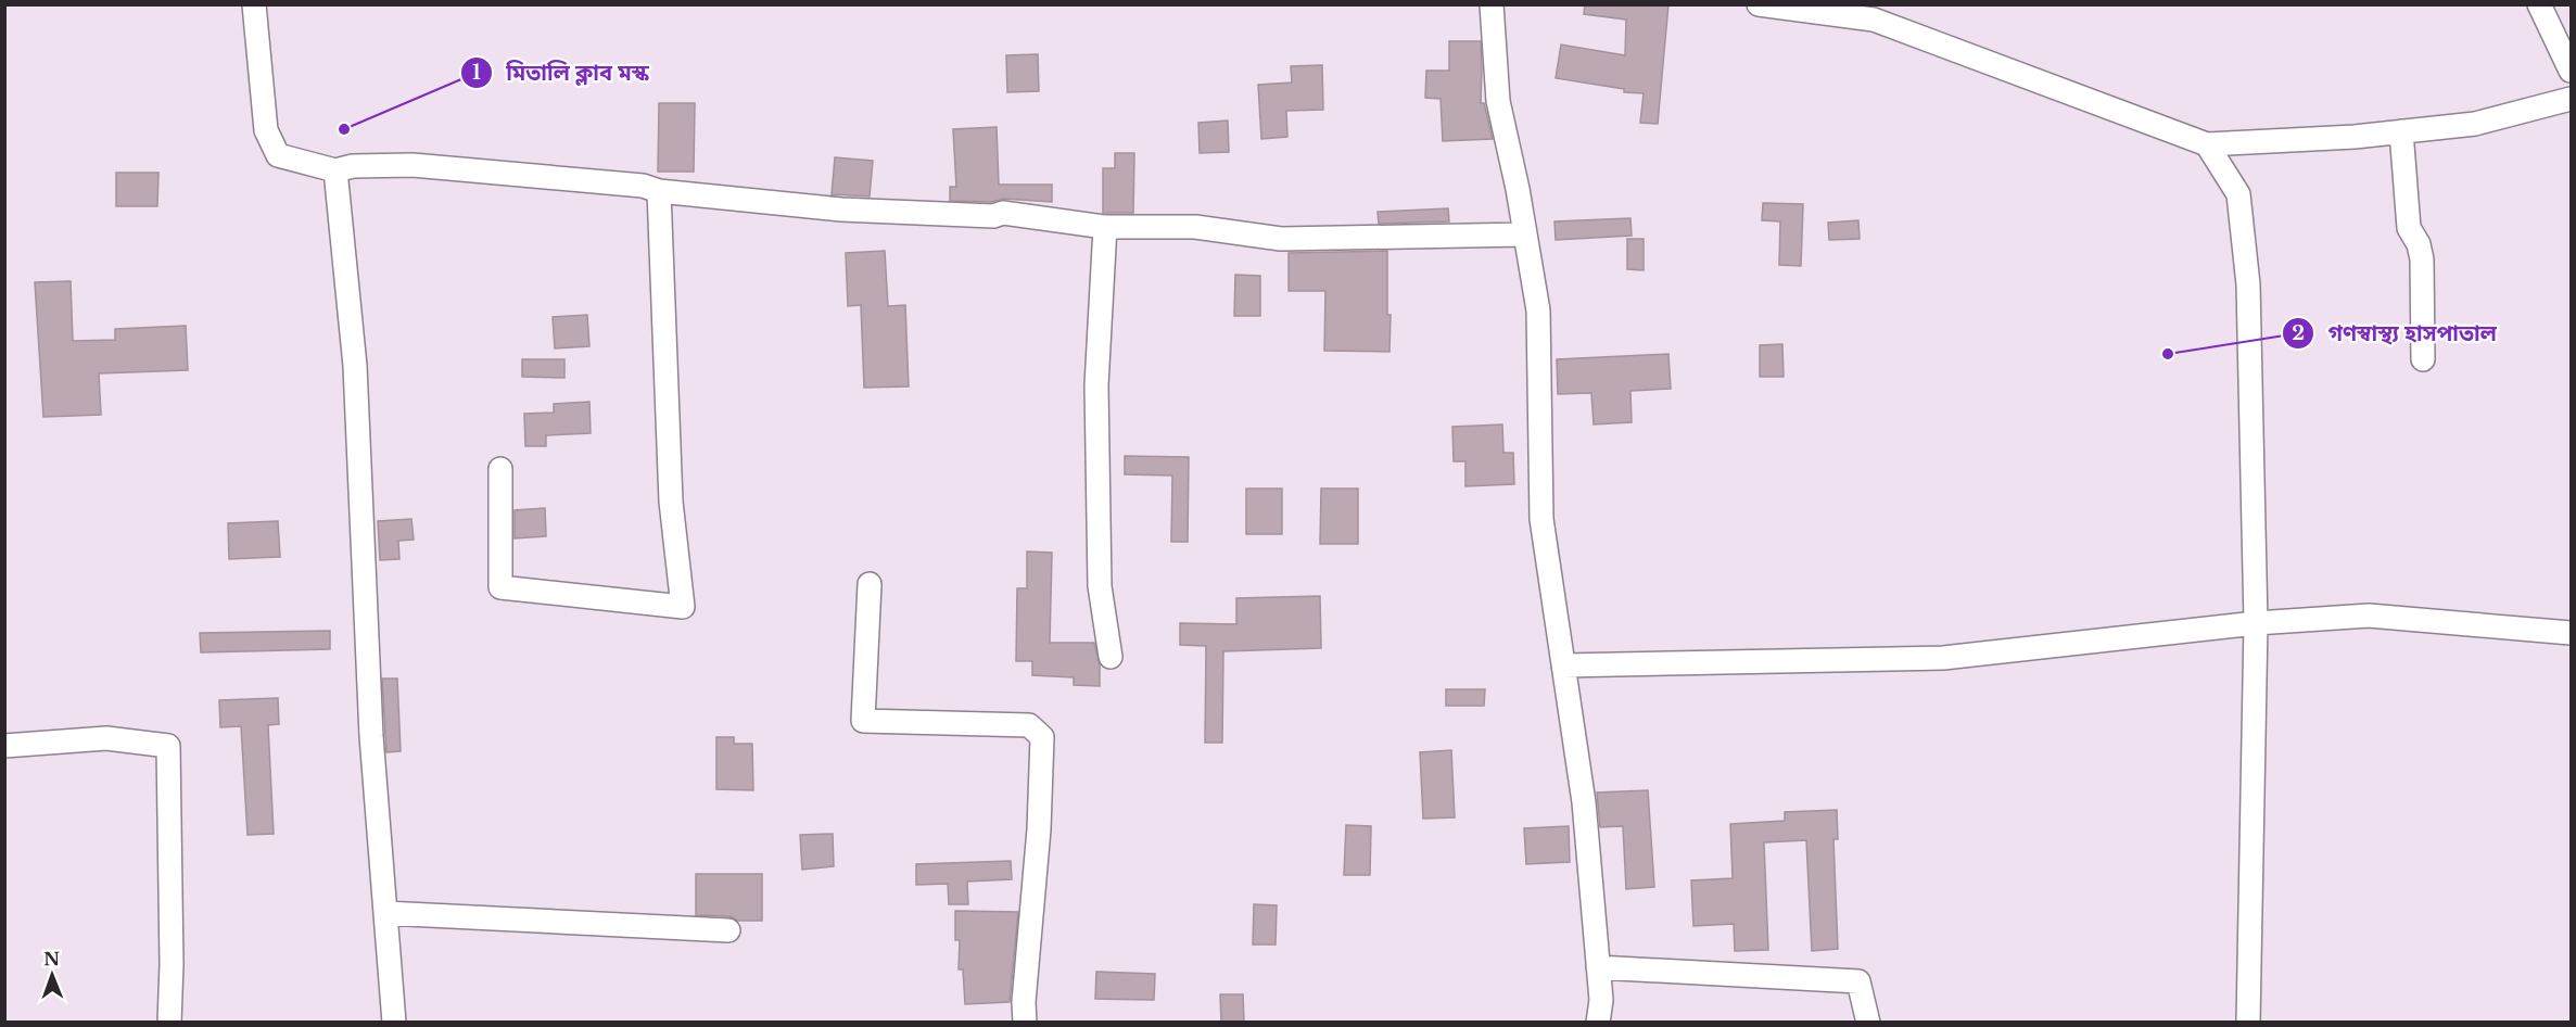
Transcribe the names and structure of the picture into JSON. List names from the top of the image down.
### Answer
{
  "places": ["মিতালি ক্লাব মস্ক", "গণস্বাস্থ্য হাসপাতাল"],
  "north": "top"
}
